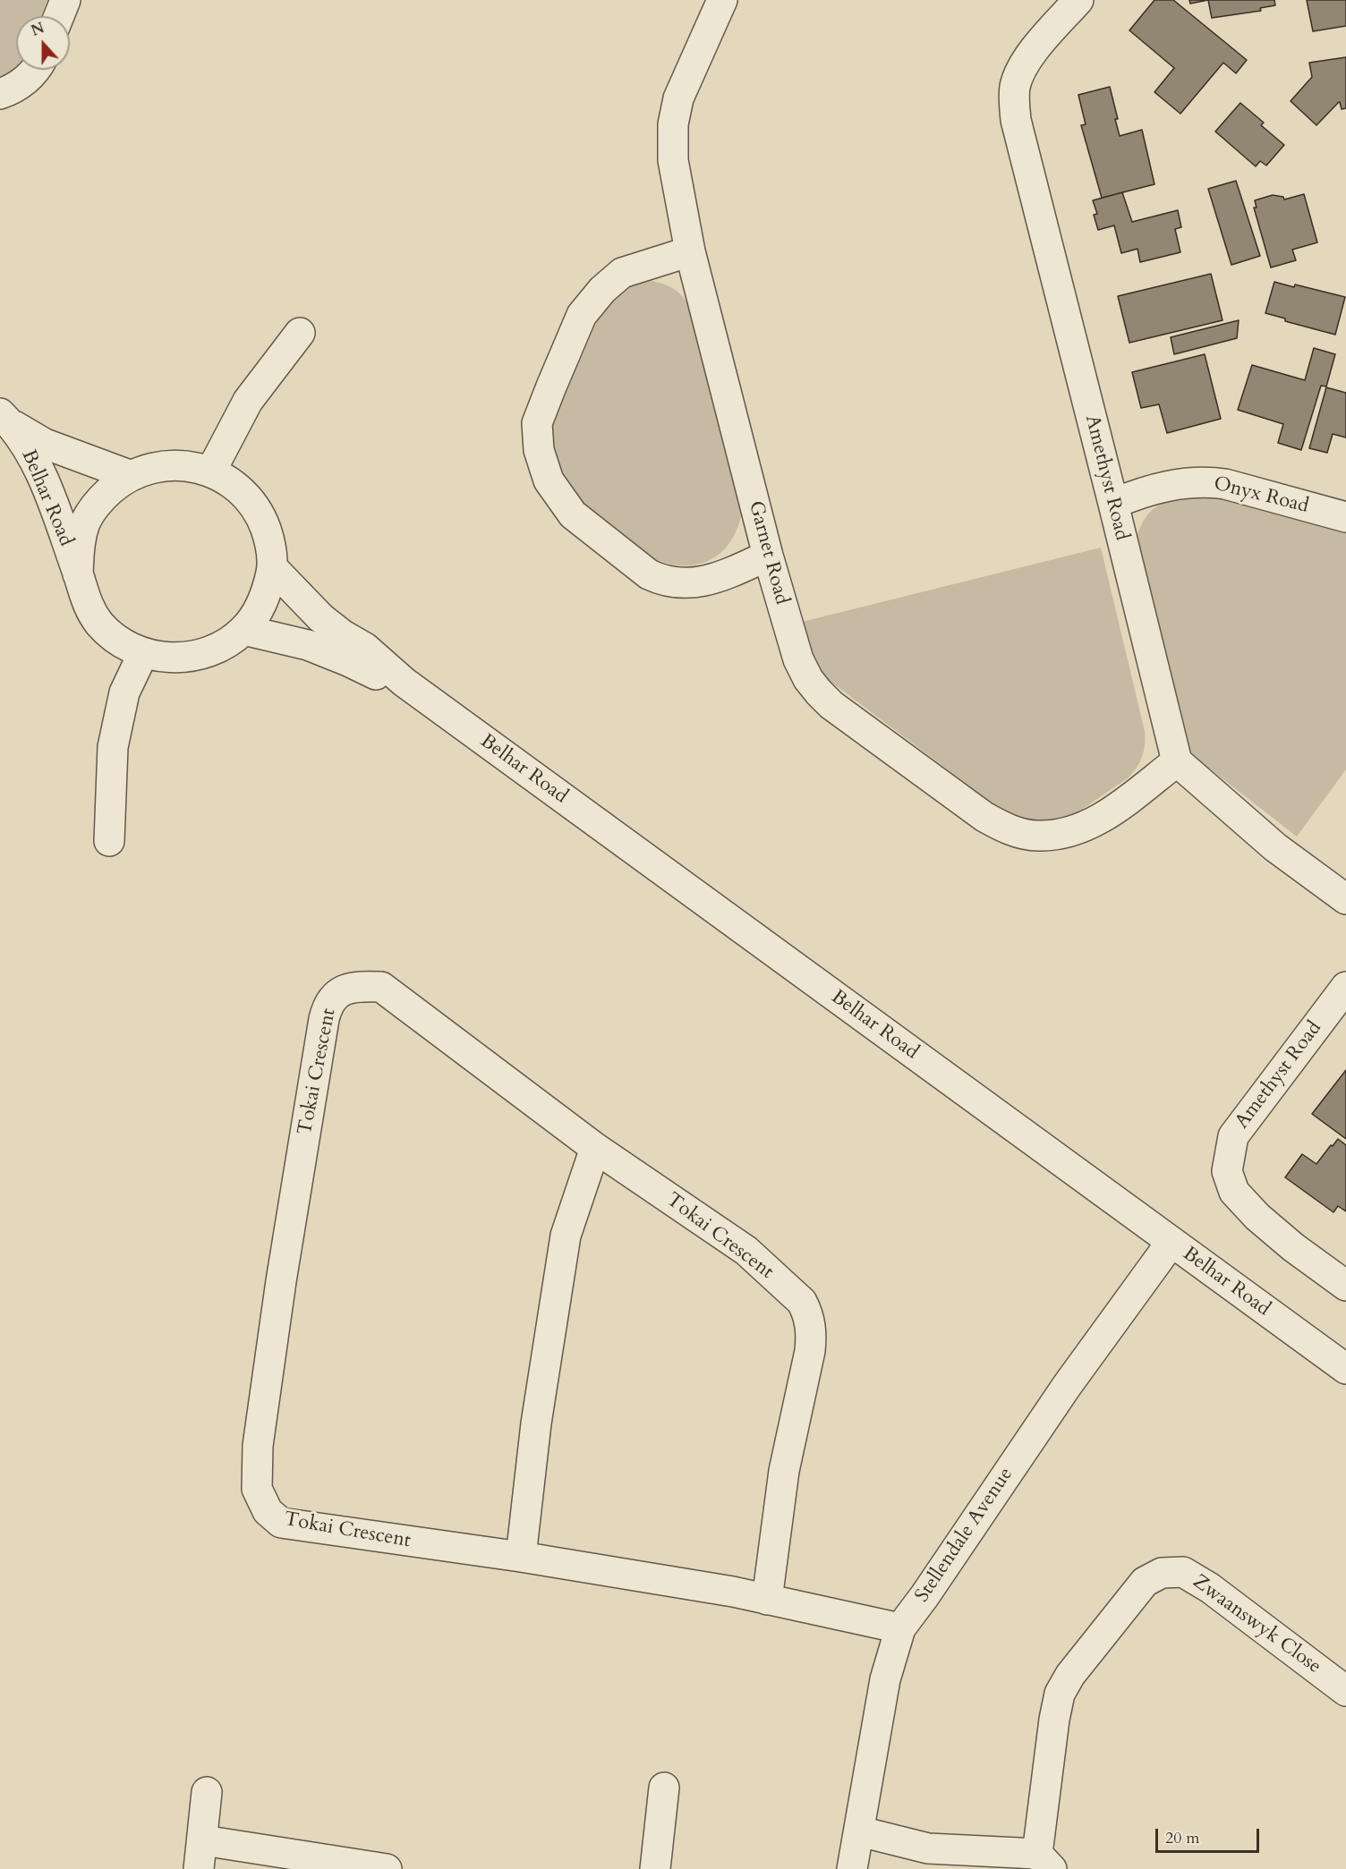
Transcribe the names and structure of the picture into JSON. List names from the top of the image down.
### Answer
{
  "streets": {
    "street": [
      "Amethyst Road",
      "Onyx Road",
      "Belhar Road",
      "Garnet Road",
      "Tokai Crescent",
      "Stellendale Avenue",
      "Zwaanswyk Close"
    ]
  },
  "crossings": [
    ["Amethyst Road", "Onyx Road"],
    ["Amethyst Road", "Garnet Road"],
    ["Belhar Road", "Stellendale Avenue"],
    ["Tokai Crescent", "Stellendale Avenue"]
  ],
  "scale_bar": "20 m",
  "north": "top"
}
